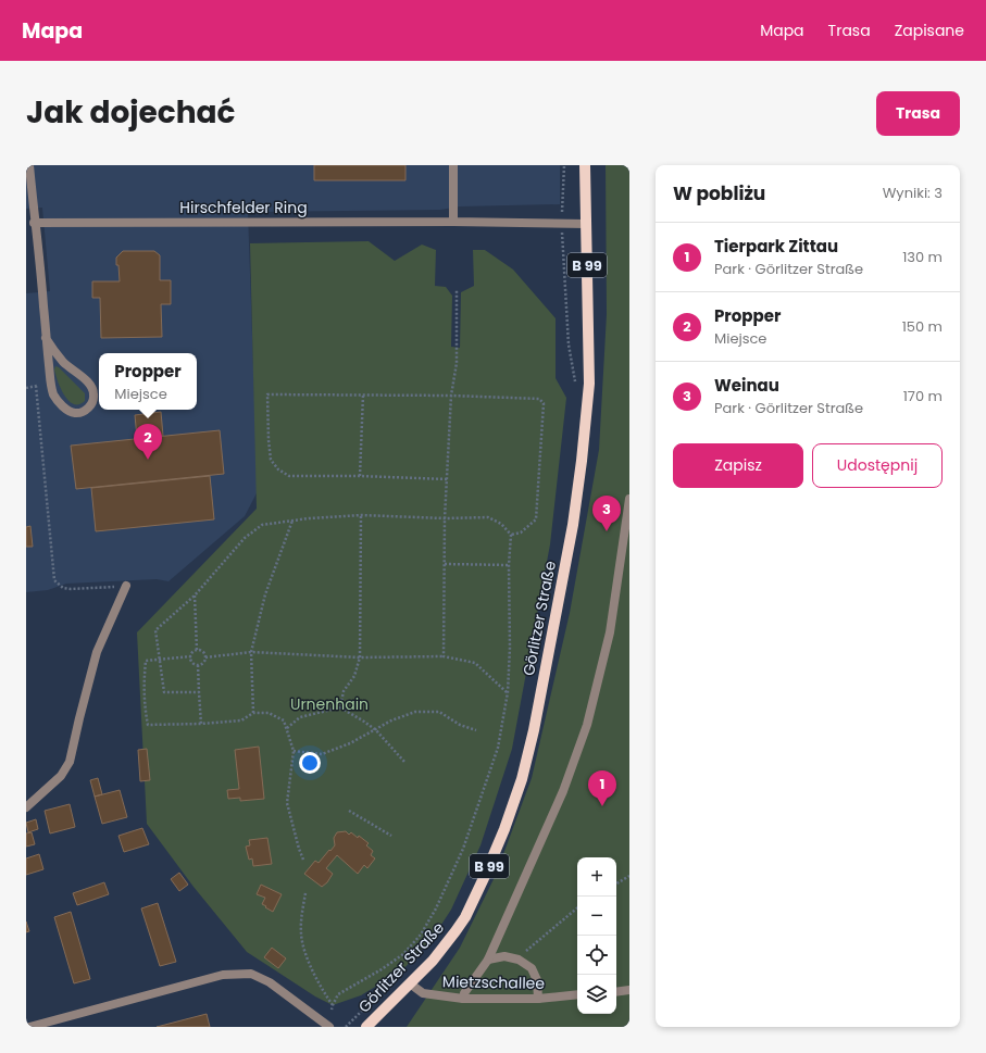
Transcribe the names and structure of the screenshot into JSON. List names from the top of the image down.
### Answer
{
  "streets": {
    "main road": ["B 99", "Görlitzer Straße"],
    "street": ["Hirschfelder Ring", "Mietzschallee"]
  },
  "crossings": [
    ["Hirschfelder Ring", "Görlitzer Straße"],
    ["Görlitzer Straße", "Mietzschallee"]
  ],
  "parks": ["Urnenhain"],
  "page": {
    "header": "Mapa",
    "nav": ["Mapa", "Trasa", "Zapisane"],
    "title": "Jak dojechać",
    "buttons": [
      "Trasa",
      ["Zapisz", "Udostępnij"]
    ],
    "heading": ["W pobliżu", "Wyniki: 3"],
    "list": [
      {
        "mark": "1",
        "name": "Tierpark Zittau",
        "note": "Park · Görlitzer Straße",
        "value": "130 m"
      },
      {
        "mark": "2",
        "name": "Propper",
        "note": "Miejsce",
        "value": "150 m"
      },
      {
        "mark": "3",
        "name": "Weinau",
        "note": "Park · Görlitzer Straße",
        "value": "170 m"
      }
    ],
    "popup": ["Propper", "Miejsce"],
    "pins": ["2", "3", "1"],
    "map_buttons": ["+", "−"]
  }
}
